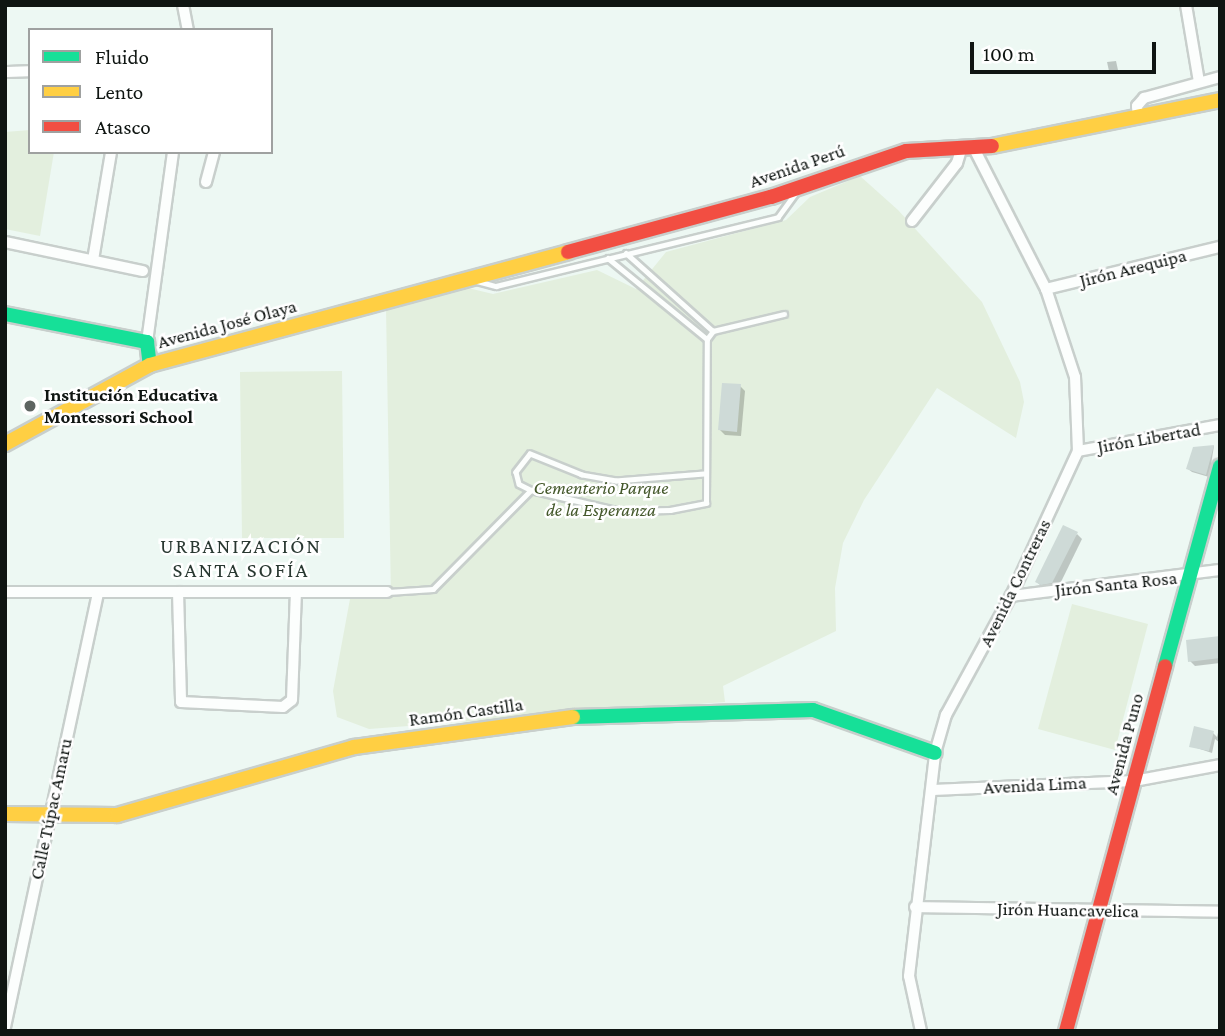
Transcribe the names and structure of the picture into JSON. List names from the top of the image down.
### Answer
{
  "streets": {
    "street": [
      "Avenida Perú",
      "Jirón Arequipa",
      "Avenida José Olaya",
      "Jirón Libertad",
      "Avenida Contreras",
      "Jirón Santa Rosa",
      "Ramón Castilla",
      "Avenida Puno",
      "Avenida Lima",
      "Calle Túpac Amaru",
      "Jirón Huancavelica"
    ]
  },
  "crossings": [
    ["Avenida Perú", "Avenida José Olaya"],
    ["Avenida Perú", "Avenida Contreras"],
    ["Jirón Arequipa", "Avenida Contreras"],
    ["Jirón Libertad", "Avenida Contreras"],
    ["Avenida Contreras", "Jirón Santa Rosa"],
    ["Avenida Contreras", "Ramón Castilla"],
    ["Avenida Contreras", "Avenida Lima"],
    ["Avenida Contreras", "Jirón Huancavelica"],
    ["Jirón Santa Rosa", "Avenida Puno"],
    ["Ramón Castilla", "Calle Túpac Amaru"],
    ["Avenida Puno", "Avenida Lima"],
    ["Avenida Puno", "Jirón Huancavelica"]
  ],
  "districts": ["URBANIZACIÓN SANTA SOFÍA"],
  "parks": ["Cementerio Parque de la Esperanza"],
  "places": ["Institución Educativa Montessori School"],
  "legend": ["Fluido", "Lento", "Atasco"],
  "scale_bar": "100 m"
}
